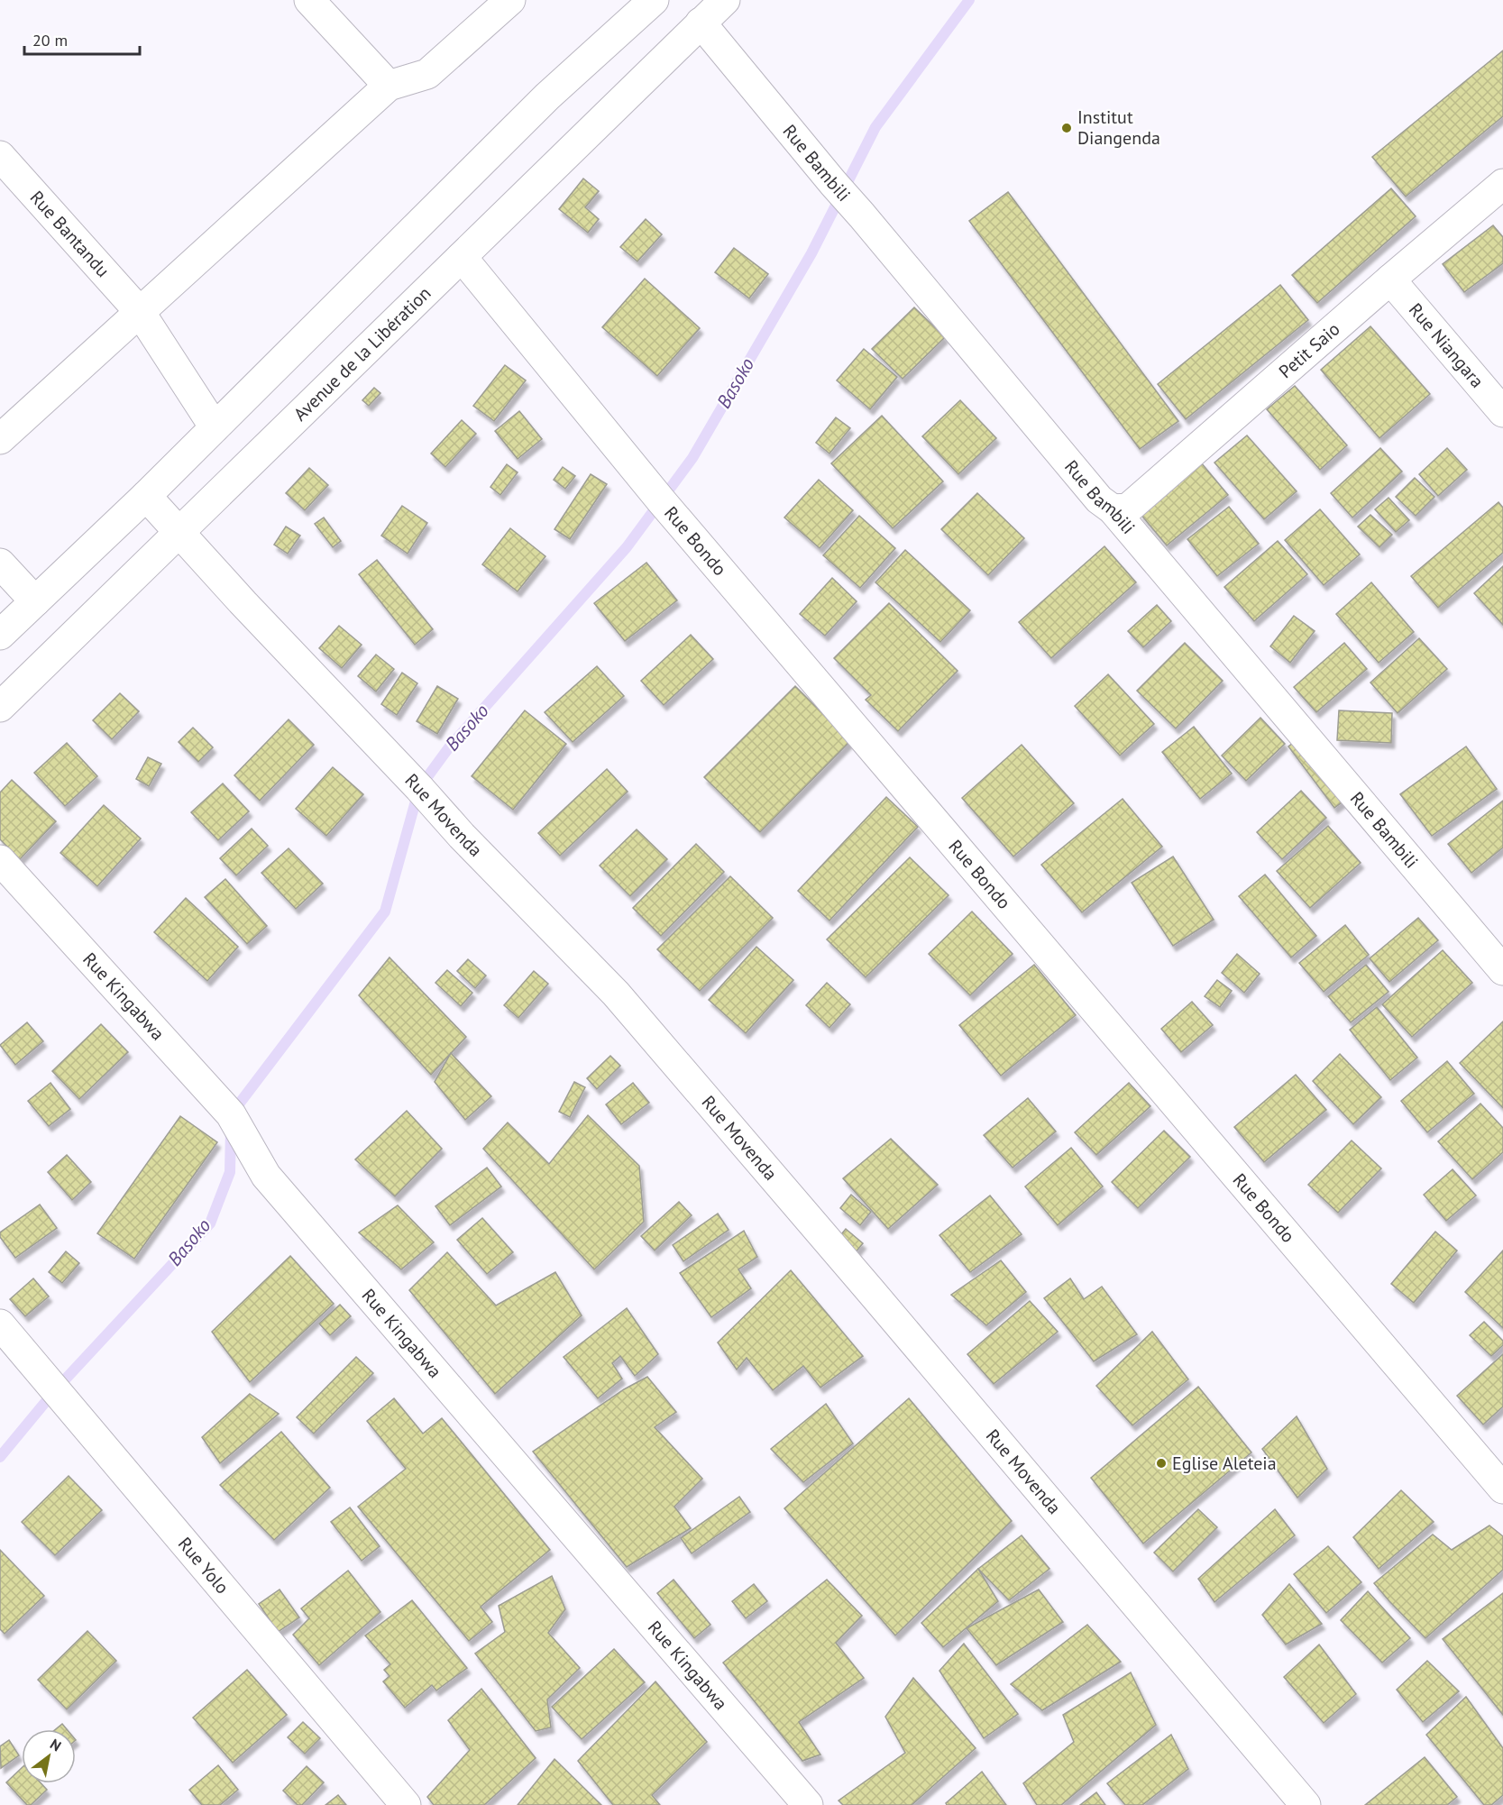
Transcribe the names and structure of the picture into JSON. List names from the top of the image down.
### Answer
{
  "streets": {
    "main road": [
      "Rue Bambili",
      "Rue Bantandu",
      "Rue Niangara",
      "Petit Saio",
      "Avenue de la Libération",
      "Rue Bondo",
      "Rue Movenda",
      "Rue Kingabwa",
      "Rue Yolo"
    ]
  },
  "crossings": [
    ["Rue Bambili", "Petit Saio"],
    ["Rue Bambili", "Avenue de la Libération"],
    ["Rue Niangara", "Petit Saio"],
    ["Avenue de la Libération", "Rue Bondo"],
    ["Avenue de la Libération", "Rue Movenda"]
  ],
  "water": ["Basoko"],
  "places": ["Institut Diangenda", "Eglise Aleteia"],
  "scale_bar": "20 m",
  "north": "top right"
}
